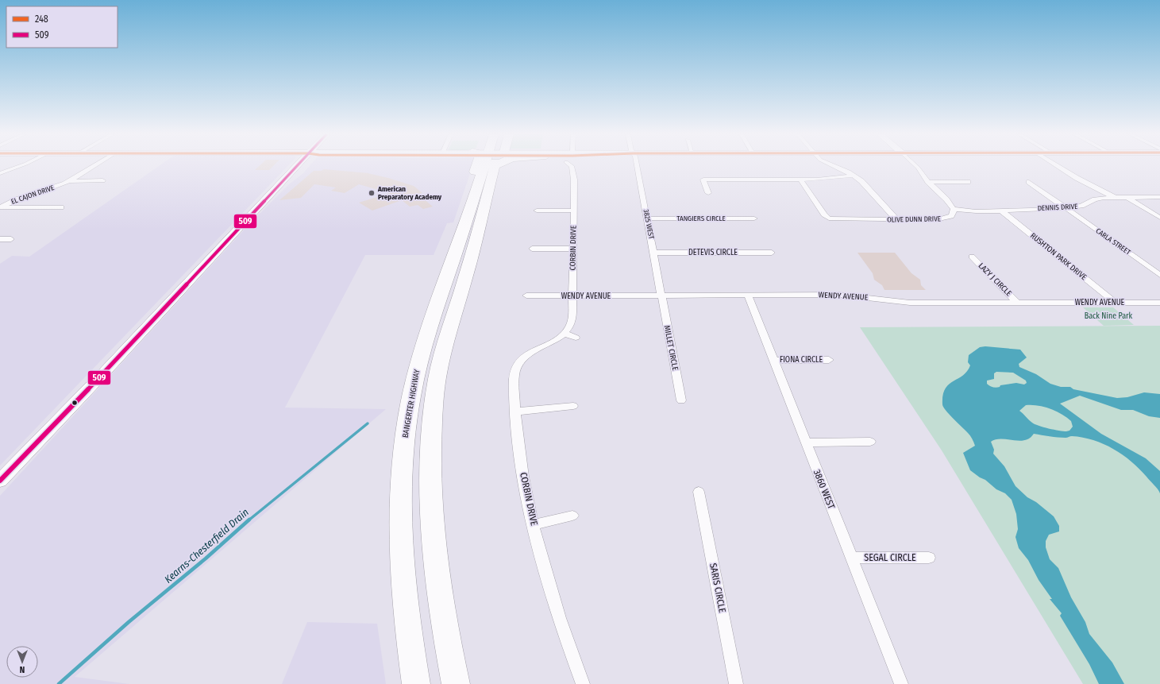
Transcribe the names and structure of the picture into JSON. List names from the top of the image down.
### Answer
{
  "streets": {
    "highway": ["BANGERTER HIGHWAY"],
    "street": [
      "EL CAJON DRIVE",
      "DENNIS DRIVE",
      "TANGIERS CIRCLE",
      "OLIVE DUNN DRIVE",
      "3825 WEST",
      "CARLA STREET",
      "CORBIN DRIVE",
      "DETEVIS CIRCLE",
      "RUSHTON PARK DRIVE",
      "LAZY J CIRCLE",
      "WENDY AVENUE",
      "MILLET CIRCLE",
      "FIONA CIRCLE",
      "3860 WEST",
      "SEGAL CIRCLE",
      "SARIS CIRCLE"
    ]
  },
  "crossings": [
    ["DENNIS DRIVE", "OLIVE DUNN DRIVE"],
    ["DENNIS DRIVE", "CARLA STREET"],
    ["DENNIS DRIVE", "RUSHTON PARK DRIVE"],
    ["TANGIERS CIRCLE", "3825 WEST"],
    ["3825 WEST", "DETEVIS CIRCLE"],
    ["3825 WEST", "WENDY AVENUE"],
    ["3825 WEST", "MILLET CIRCLE"],
    ["CORBIN DRIVE", "WENDY AVENUE"],
    ["RUSHTON PARK DRIVE", "WENDY AVENUE"],
    ["LAZY J CIRCLE", "WENDY AVENUE"],
    ["WENDY AVENUE", "MILLET CIRCLE"],
    ["WENDY AVENUE", "3860 WEST"],
    ["FIONA CIRCLE", "3860 WEST"],
    ["3860 WEST", "SEGAL CIRCLE"]
  ],
  "water": ["Kearns-Chesterfield Drain"],
  "parks": ["Back Nine Park"],
  "places": ["American Preparatory Academy"],
  "lines": ["transit line 509"],
  "legend": ["248", "509"],
  "north": "bottom"
}
